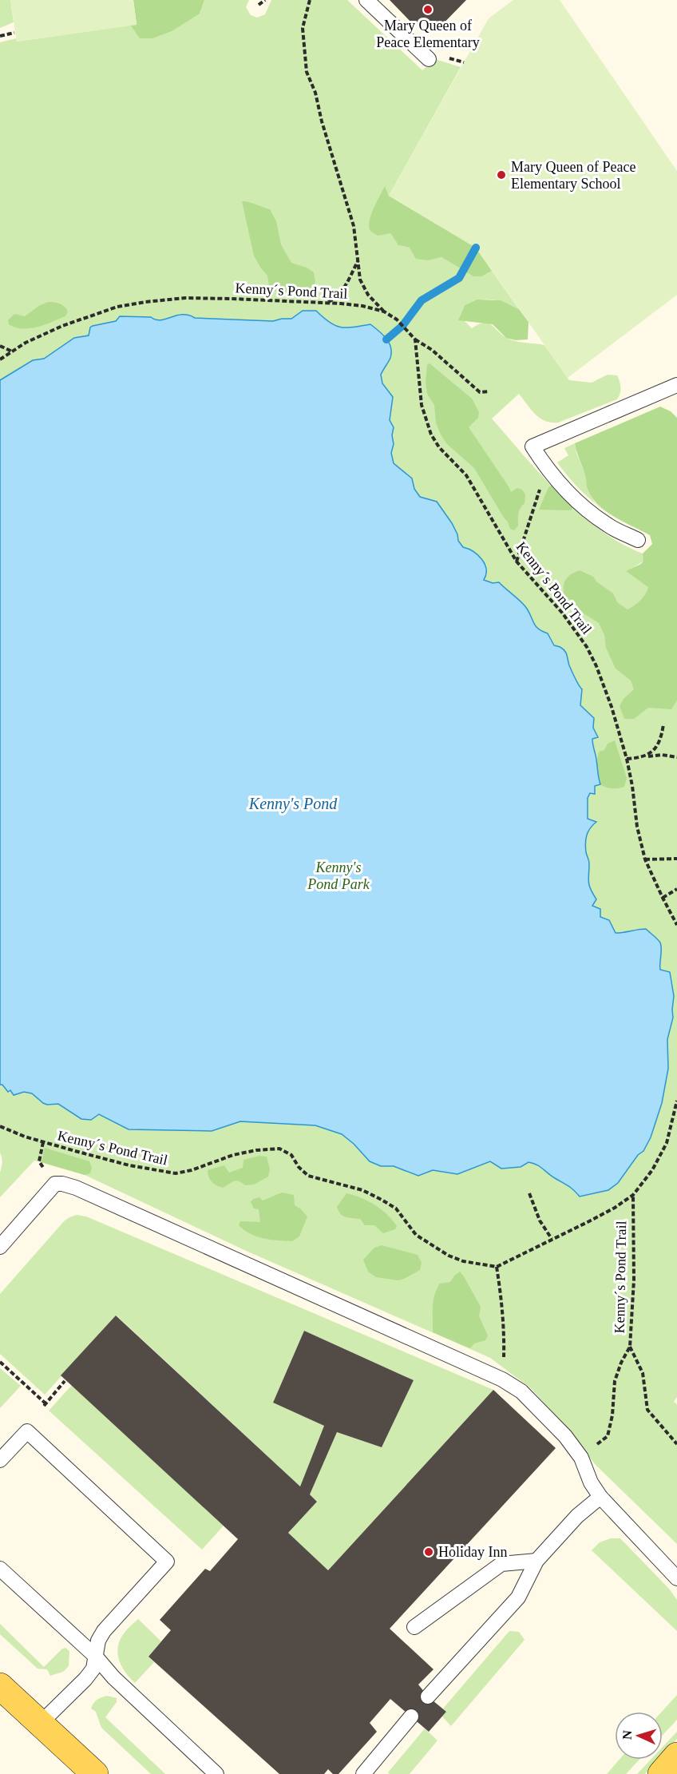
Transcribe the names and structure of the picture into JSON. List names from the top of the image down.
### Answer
{
  "streets": {
    "path": ["Kenny´s Pond Trail"]
  },
  "water": ["Kenny's Pond"],
  "parks": ["Kenny's Pond Park"],
  "places": ["Mary Queen of Peace Elementary", "Mary Queen of Peace Elementary School", "Holiday Inn"],
  "north": "left"
}
